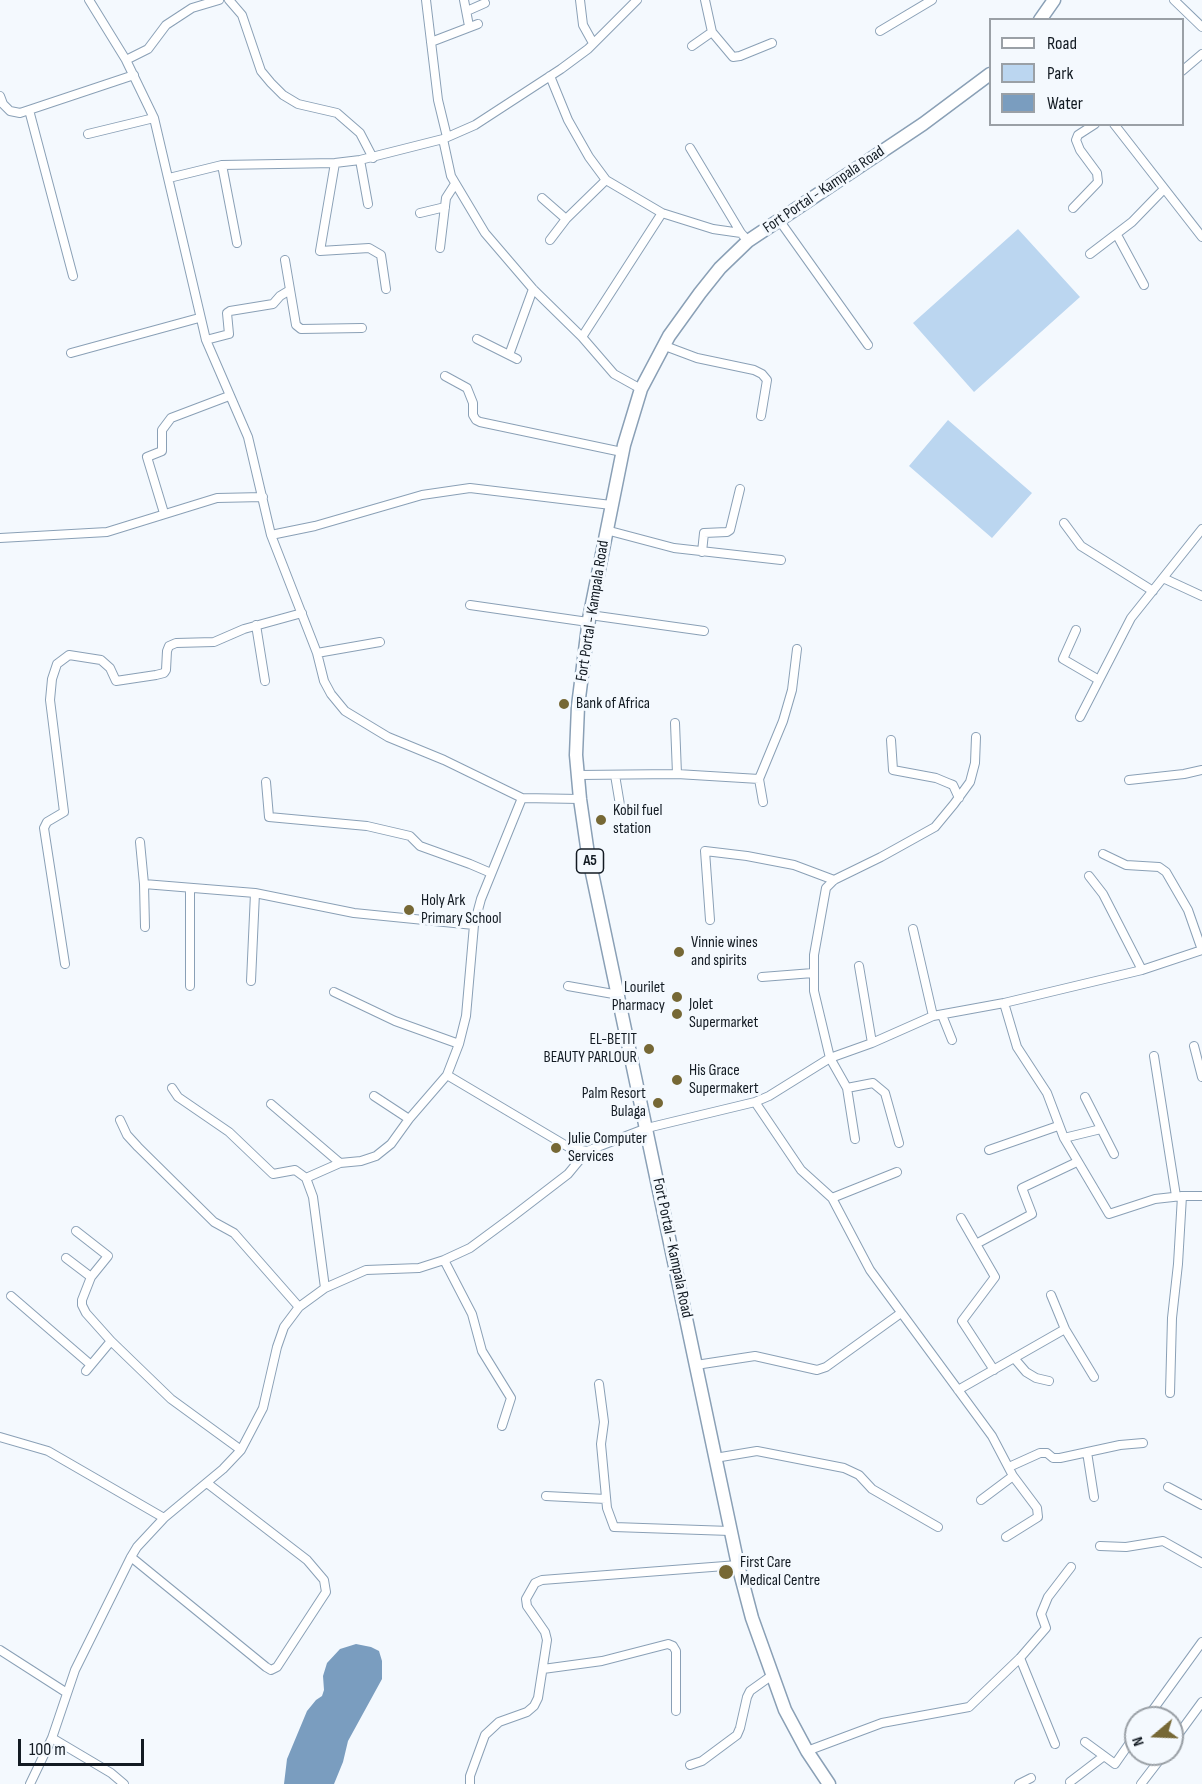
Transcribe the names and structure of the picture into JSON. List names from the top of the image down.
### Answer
{
  "streets": {
    "main road": ["Fort Portal - Kampala Road", "A5"]
  },
  "places": [
    "Bank of Africa",
    "Kobil fuel station",
    "Holy Ark Primary School",
    "Vinnie wines and spirits",
    "Lourilet Pharmacy",
    "Jolet Supermarket",
    "EL-BETIT BEAUTY PARLOUR",
    "His Grace Supermakert",
    "Palm Resort Bulaga",
    "Julie Computer Services",
    "First Care Medical Centre"
  ],
  "legend": ["Road", "Park", "Water"],
  "scale_bar": "100 m",
  "north": "left"
}
